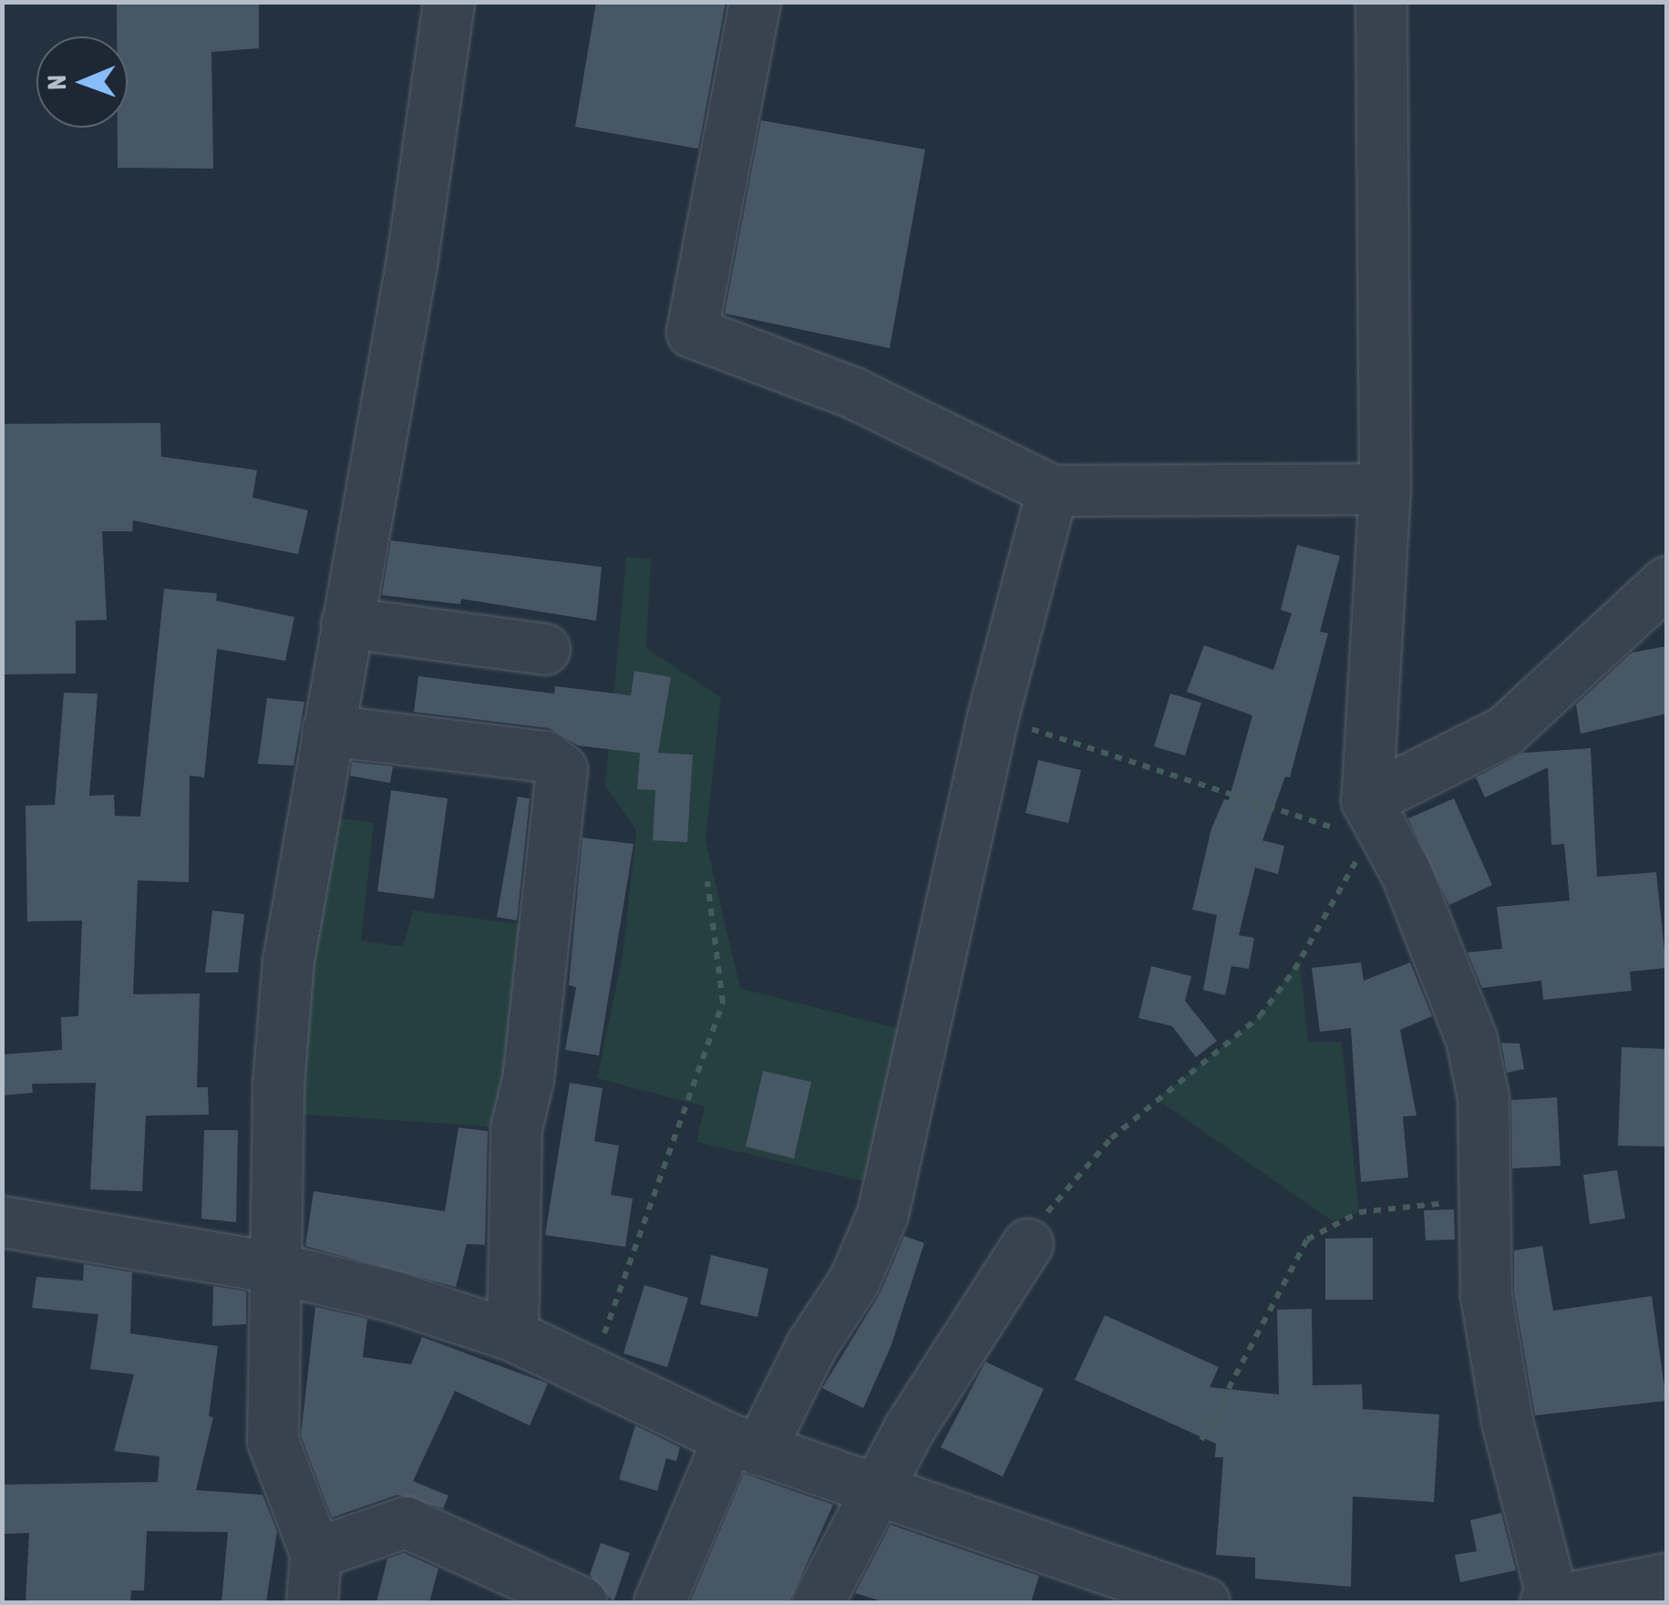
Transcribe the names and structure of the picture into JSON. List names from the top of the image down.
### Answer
{
  "north": "left"
}
